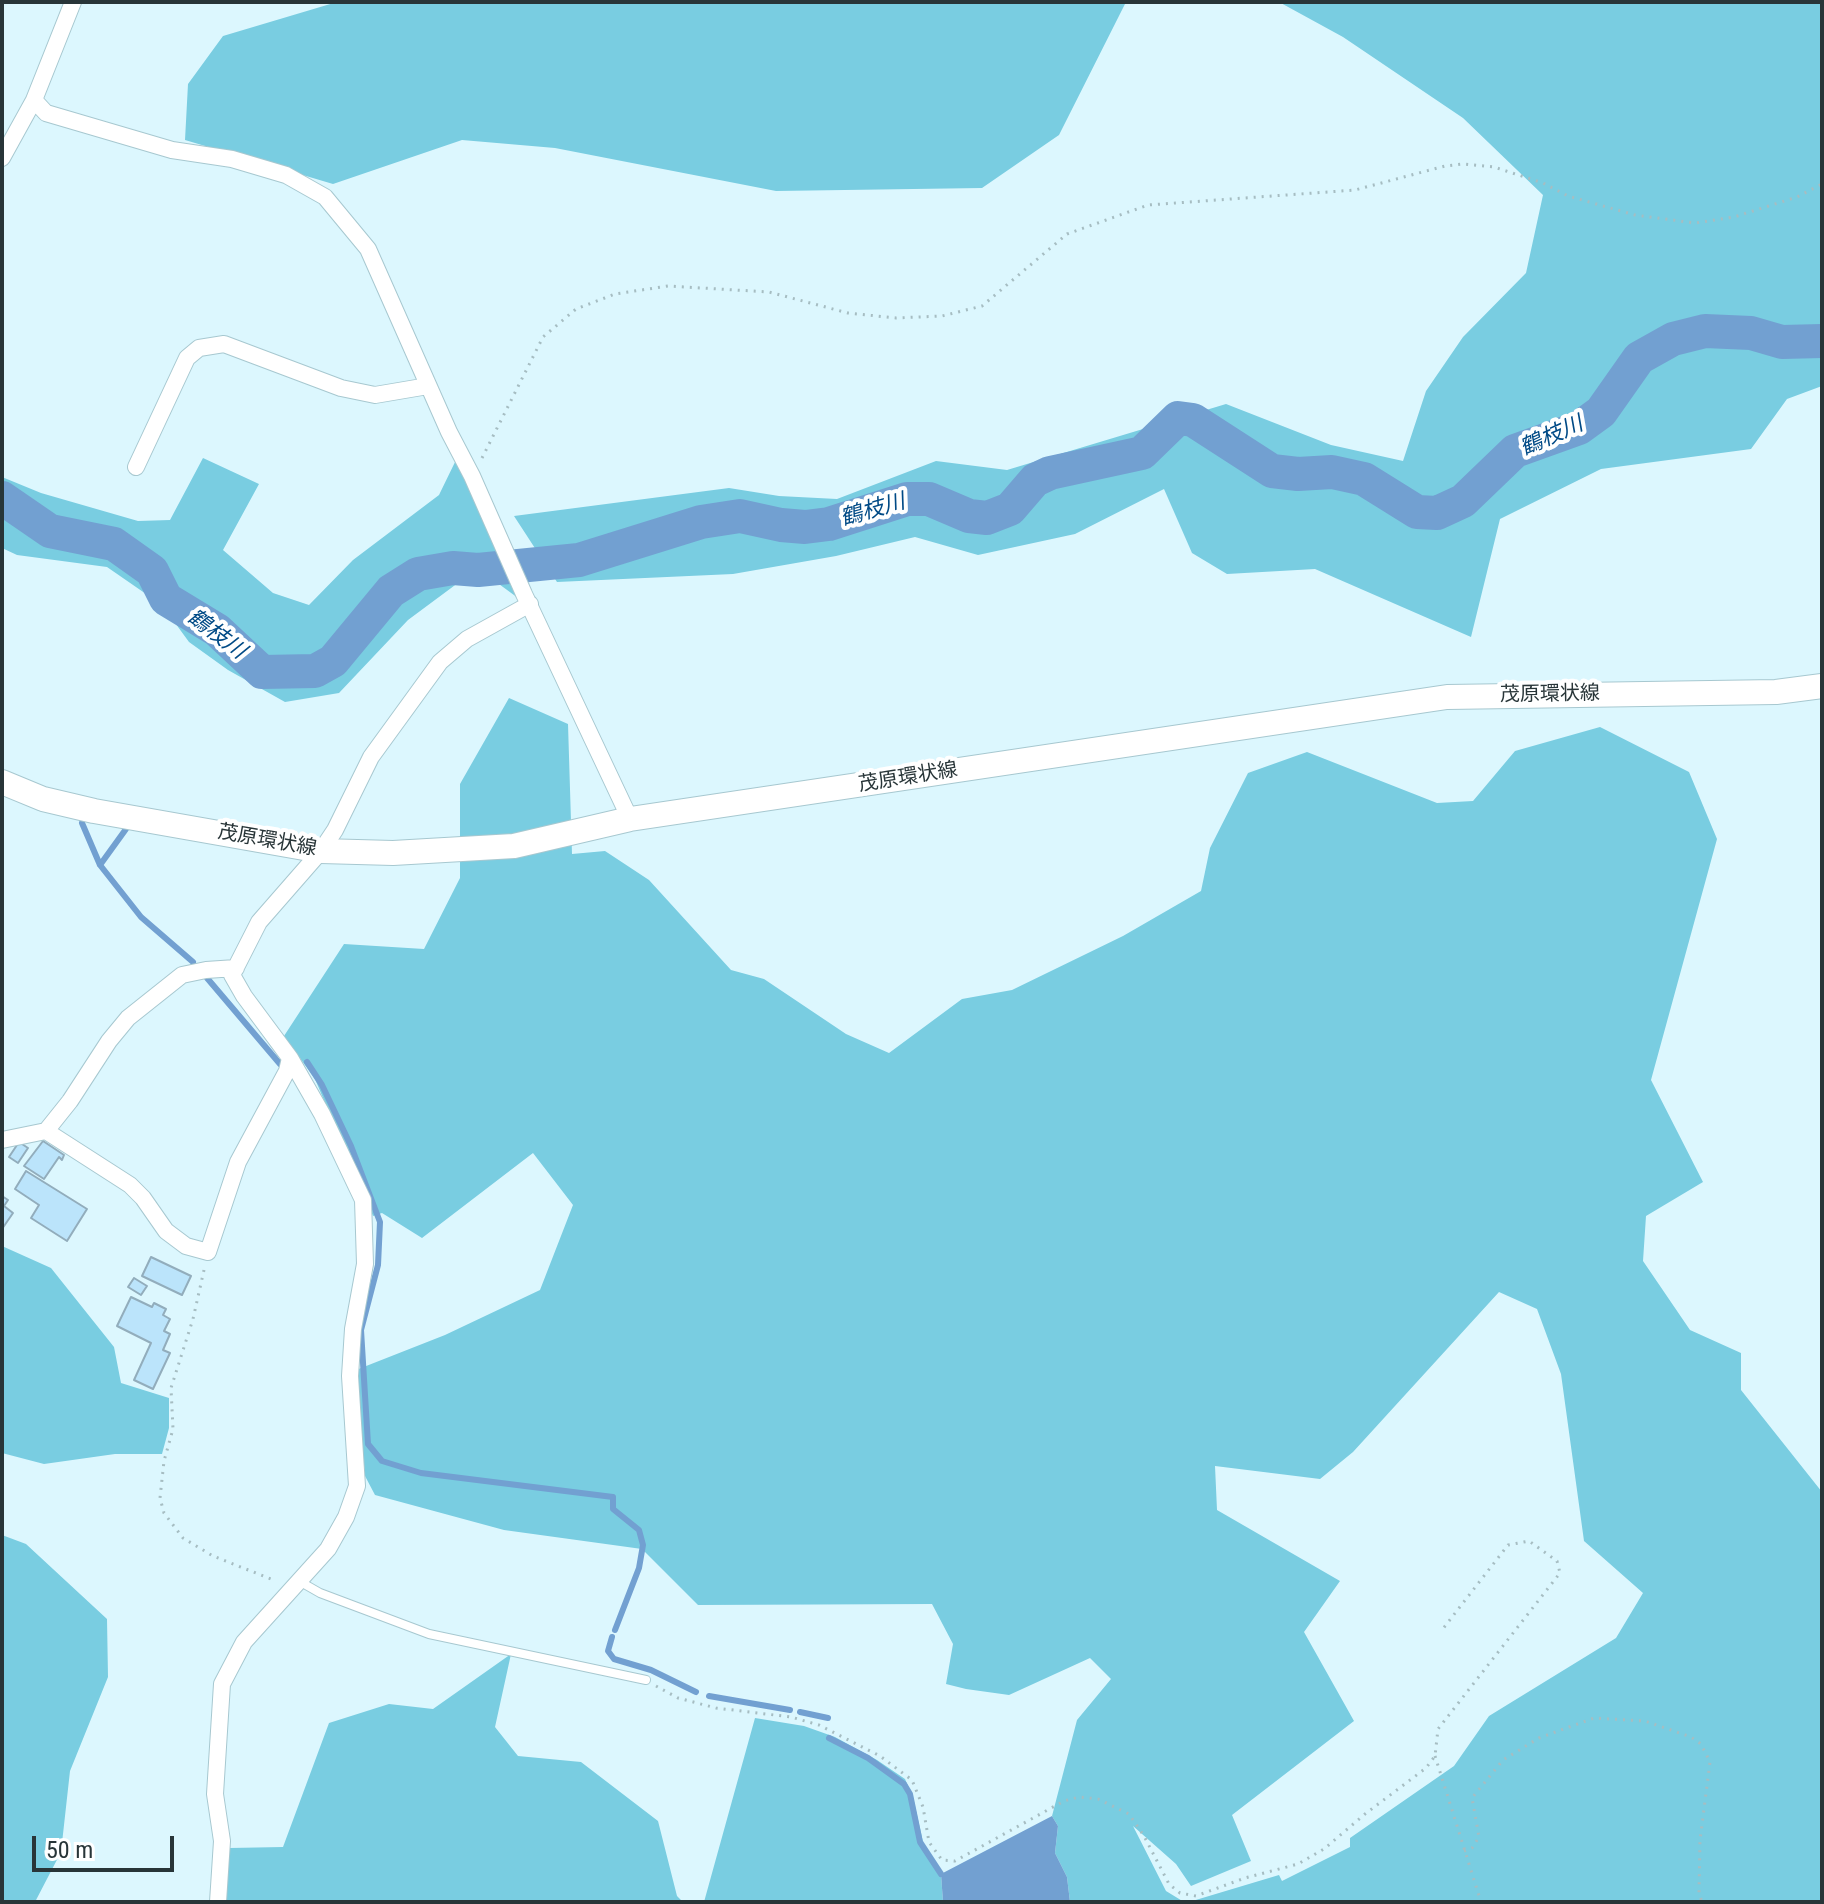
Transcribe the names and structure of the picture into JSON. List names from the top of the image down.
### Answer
{
  "streets": {
    "main road": ["茂原環状線"]
  },
  "water": ["鶴枝川"],
  "scale_bar": "50 m"
}
